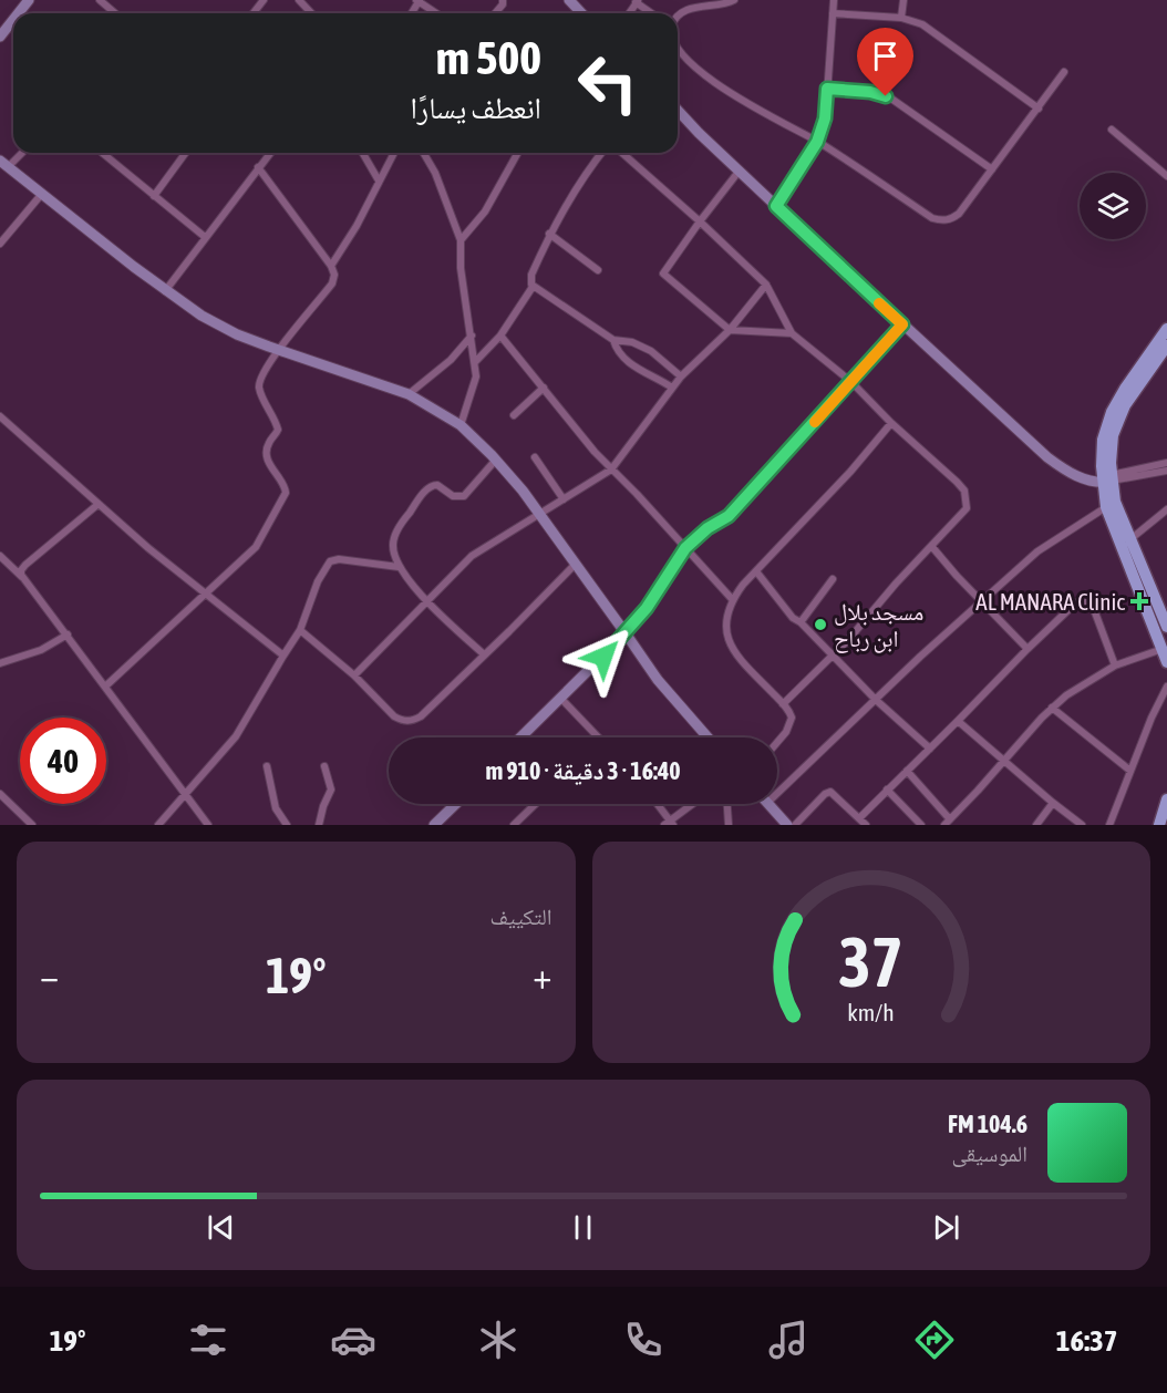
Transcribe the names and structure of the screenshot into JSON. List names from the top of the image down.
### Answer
{
  "places": {
    "health": ["AL MANARA Clinic"],
    "other": ["مسجد بلال ابن رباح"]
  },
  "page": {
    "turn": ["500 m", "انعطف يسارًا"],
    "limit": "40",
    "trip": "16:40 · 3 دقيقة · 910 m",
    "tile": "التكييف",
    "heat": ["−", "19°", "+"],
    "song": ["104.6 FM", "الموسيقى"],
    "tabs": ["16:37", "19°"],
    "gauge": ["37", "km/h"]
  }
}
